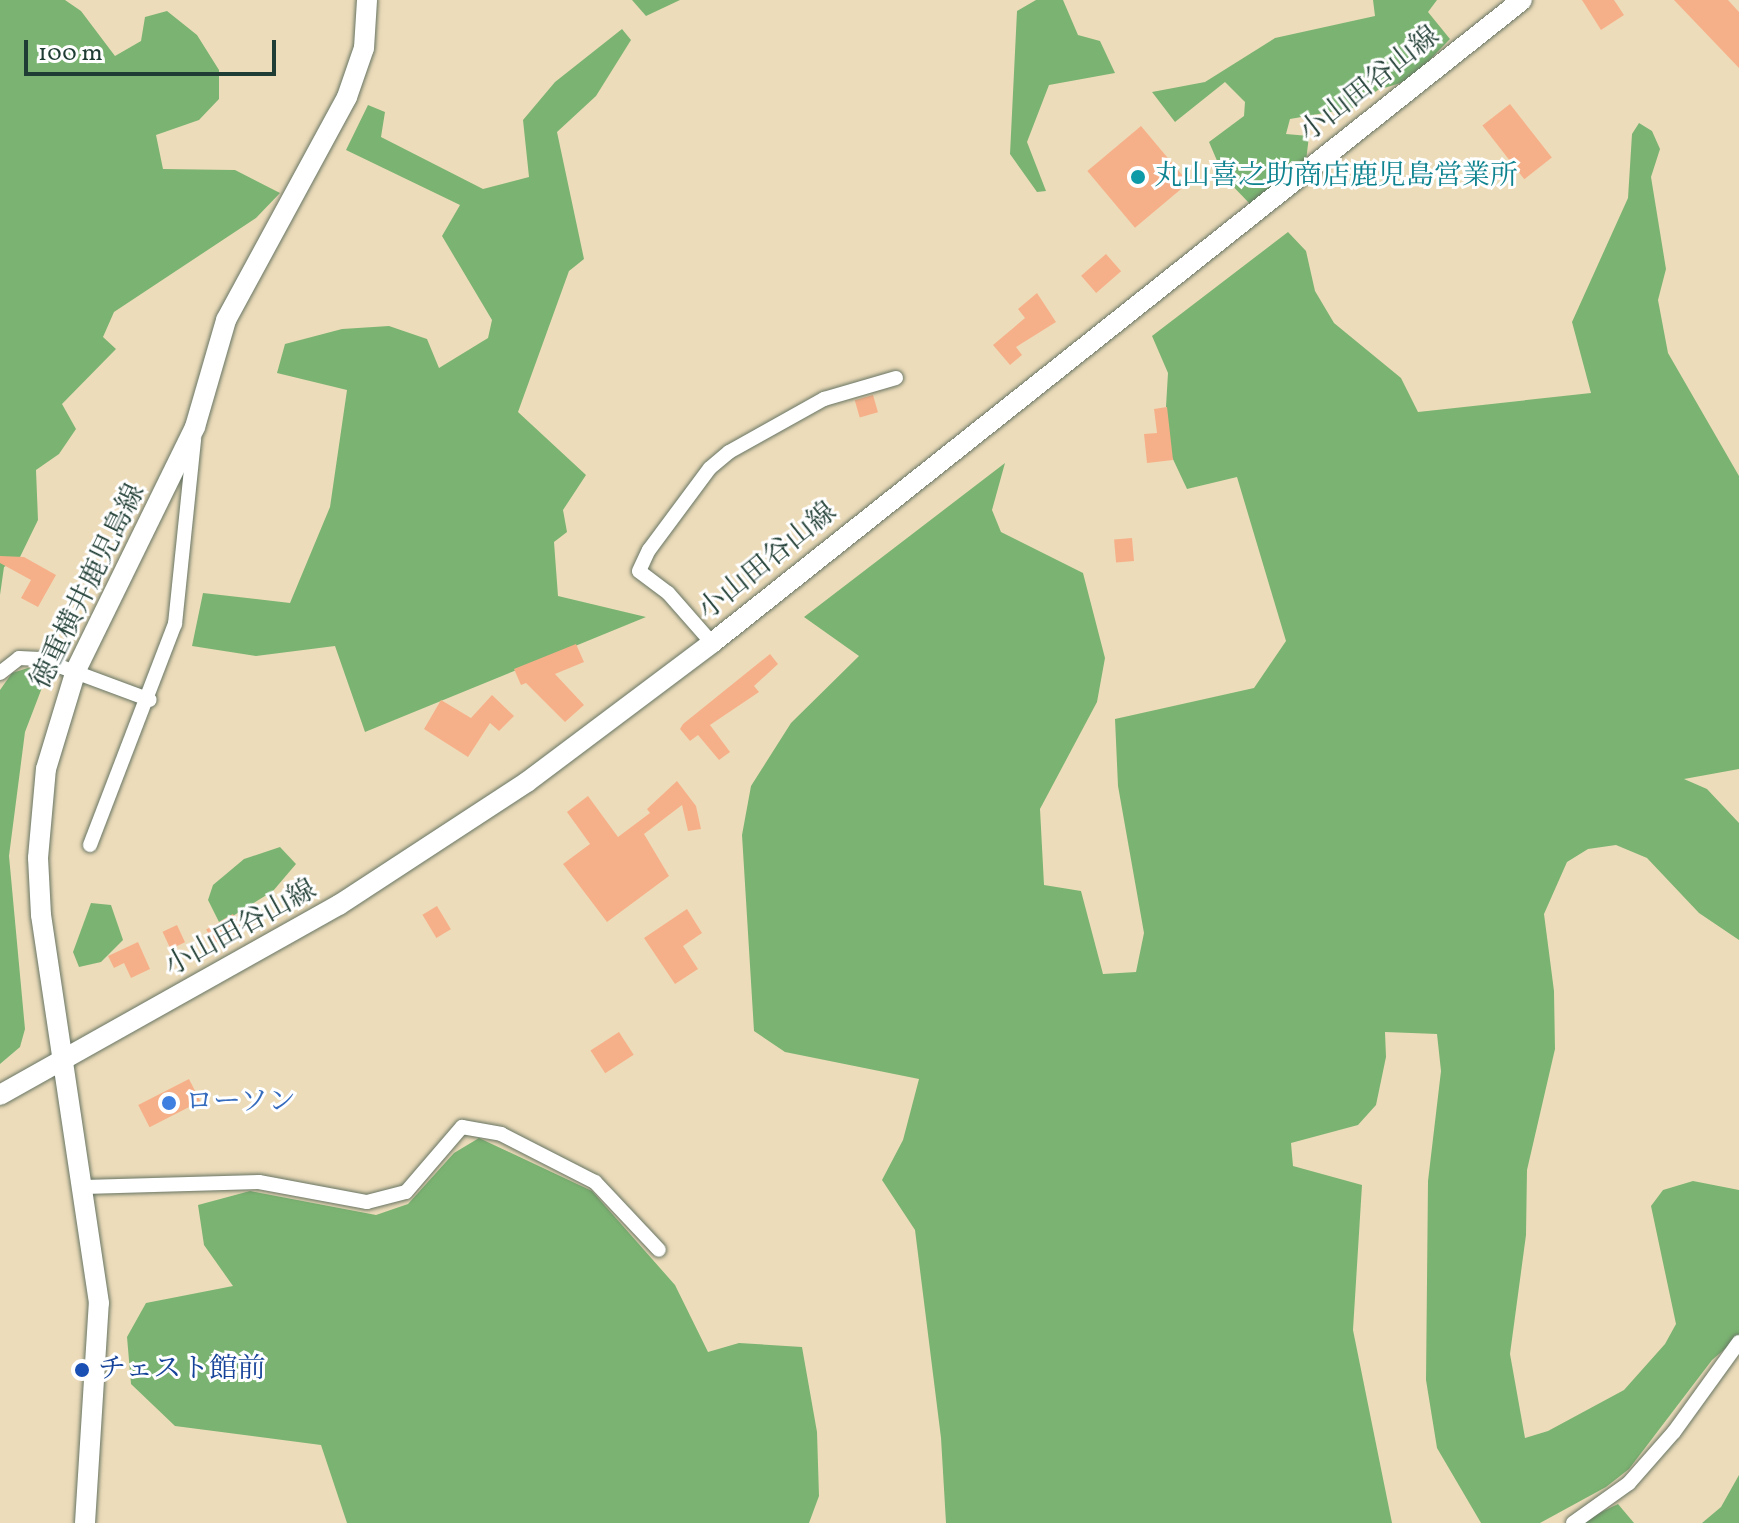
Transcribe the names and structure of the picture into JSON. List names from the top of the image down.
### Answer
{
  "streets": {
    "main road": ["小山田谷山線", "徳重横井鹿児島線"]
  },
  "crossings": [
    ["小山田谷山線", "徳重横井鹿児島線"]
  ],
  "places": ["丸山喜之助商店鹿児島営業所", "ローソン", "チェスト館前"],
  "scale_bar": "100 m"
}
